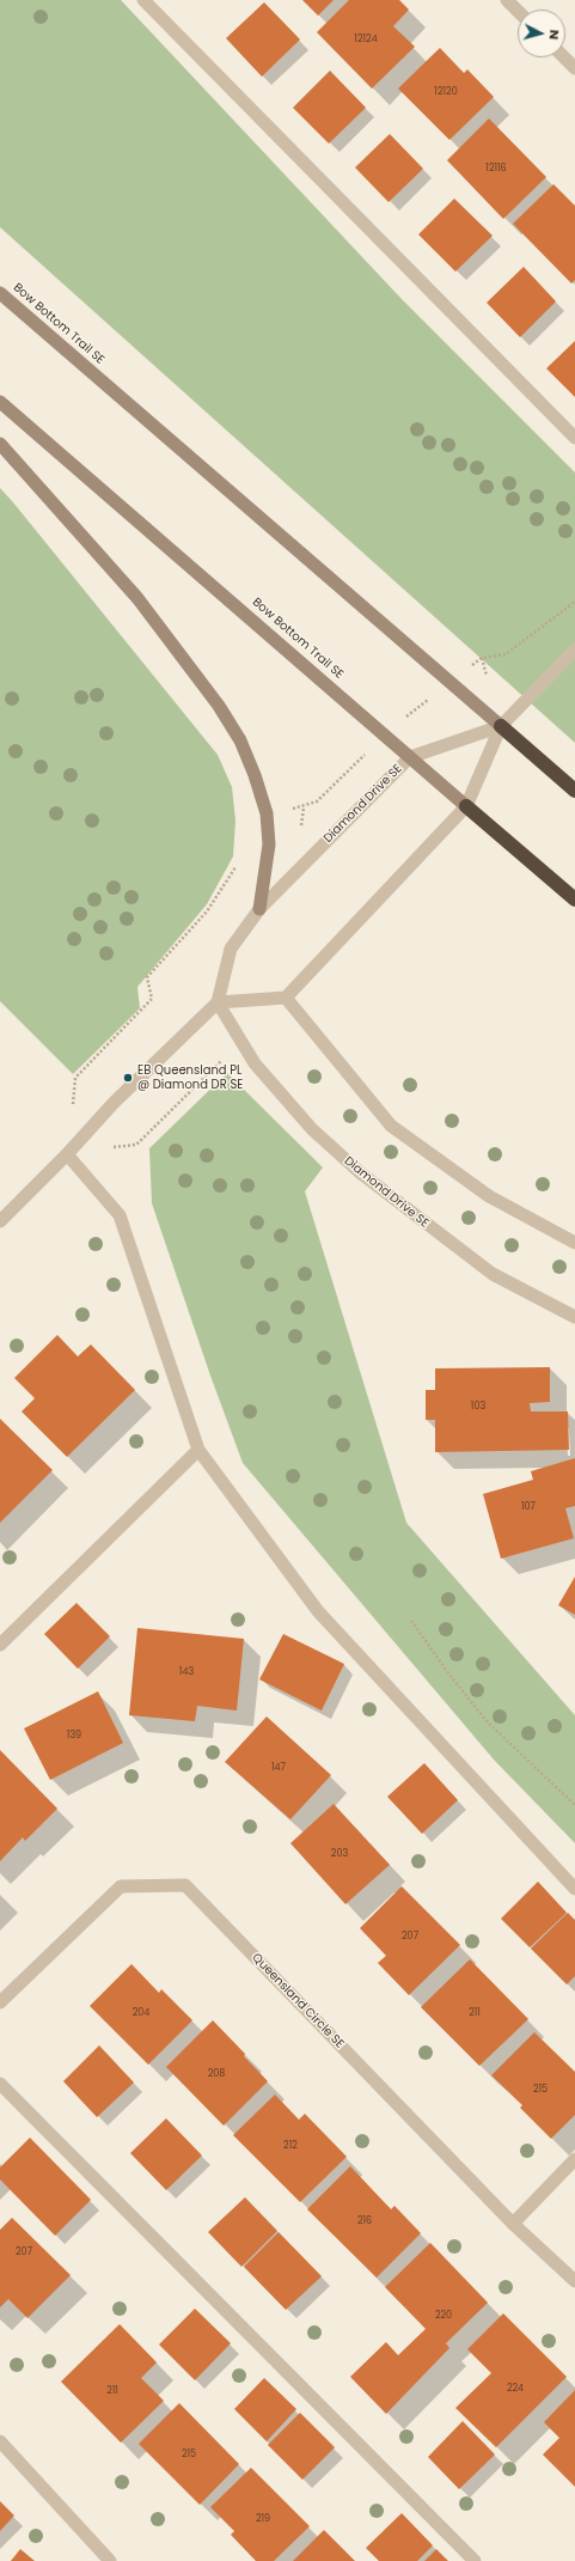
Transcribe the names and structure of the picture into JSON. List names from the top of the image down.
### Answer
{
  "streets": {
    "highway": ["Bow Bottom Trail SE"],
    "street": ["Diamond Drive SE", "Queensland Circle SE"]
  },
  "crossings": [
    ["Bow Bottom Trail SE", "Diamond Drive SE"]
  ],
  "places": ["EB Queensland PL @ Diamond DR SE"],
  "house_numbers": [
    "12124",
    "12120",
    "12116",
    "103",
    "107",
    "143",
    "139",
    "147",
    "203",
    "207",
    "204",
    "211",
    "208",
    "215",
    "212",
    "216",
    "207",
    "220",
    "224",
    "211",
    "215",
    "219"
  ],
  "north": "right"
}
